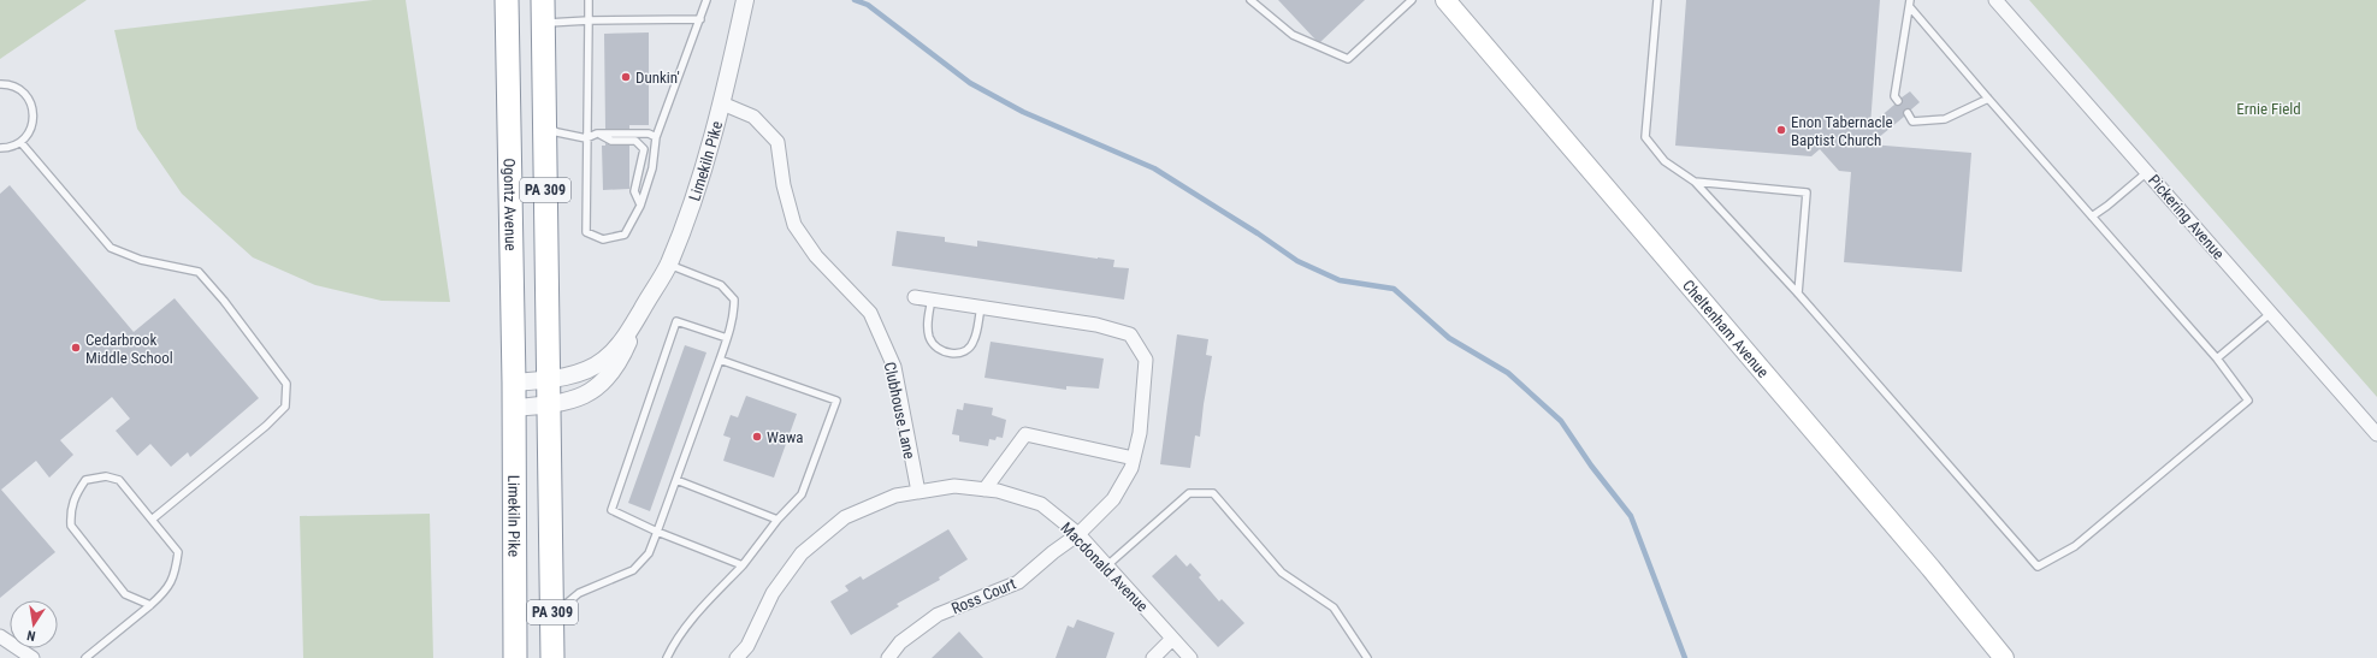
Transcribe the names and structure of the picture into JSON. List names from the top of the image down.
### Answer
{
  "streets": {
    "highway": ["Limekiln Pike", "PA 309", "Ogontz Avenue"],
    "main road": ["Cheltenham Avenue"],
    "street": [
      "Pickering Avenue",
      "Clubhouse Lane",
      "Macdonald Avenue",
      "Ross Court"
    ]
  },
  "crossings": [
    ["Limekiln Pike", "PA 309"],
    ["Limekiln Pike", "Ogontz Avenue"],
    ["Limekiln Pike", "Clubhouse Lane"],
    ["Clubhouse Lane", "Macdonald Avenue"],
    ["Macdonald Avenue", "Ross Court"]
  ],
  "parks": ["Ernie Field"],
  "places": [
    "Dunkin'",
    "Enon Tabernacle Baptist Church",
    "Cedarbrook Middle School",
    "Wawa"
  ],
  "north": "bottom"
}
